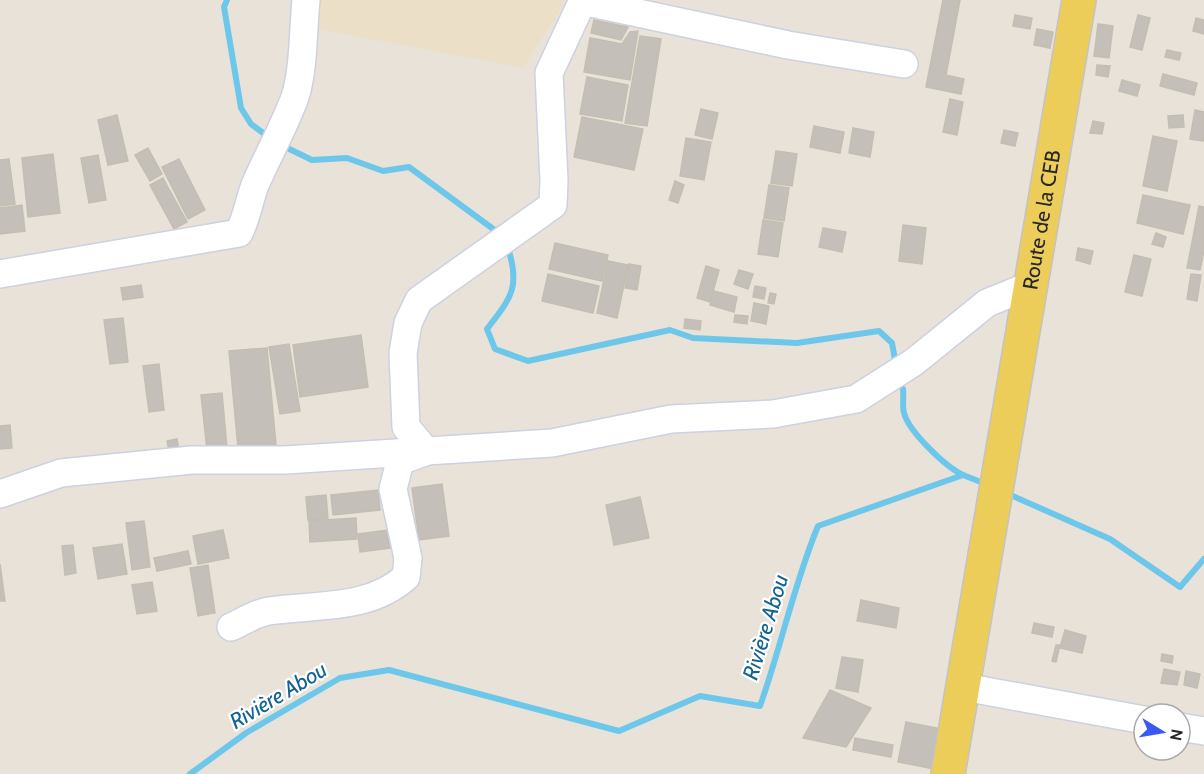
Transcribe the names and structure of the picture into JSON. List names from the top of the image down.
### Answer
{
  "streets": {
    "main road": ["Route de la CEB"]
  },
  "water": ["Rivière Abou"],
  "north": "right"
}
